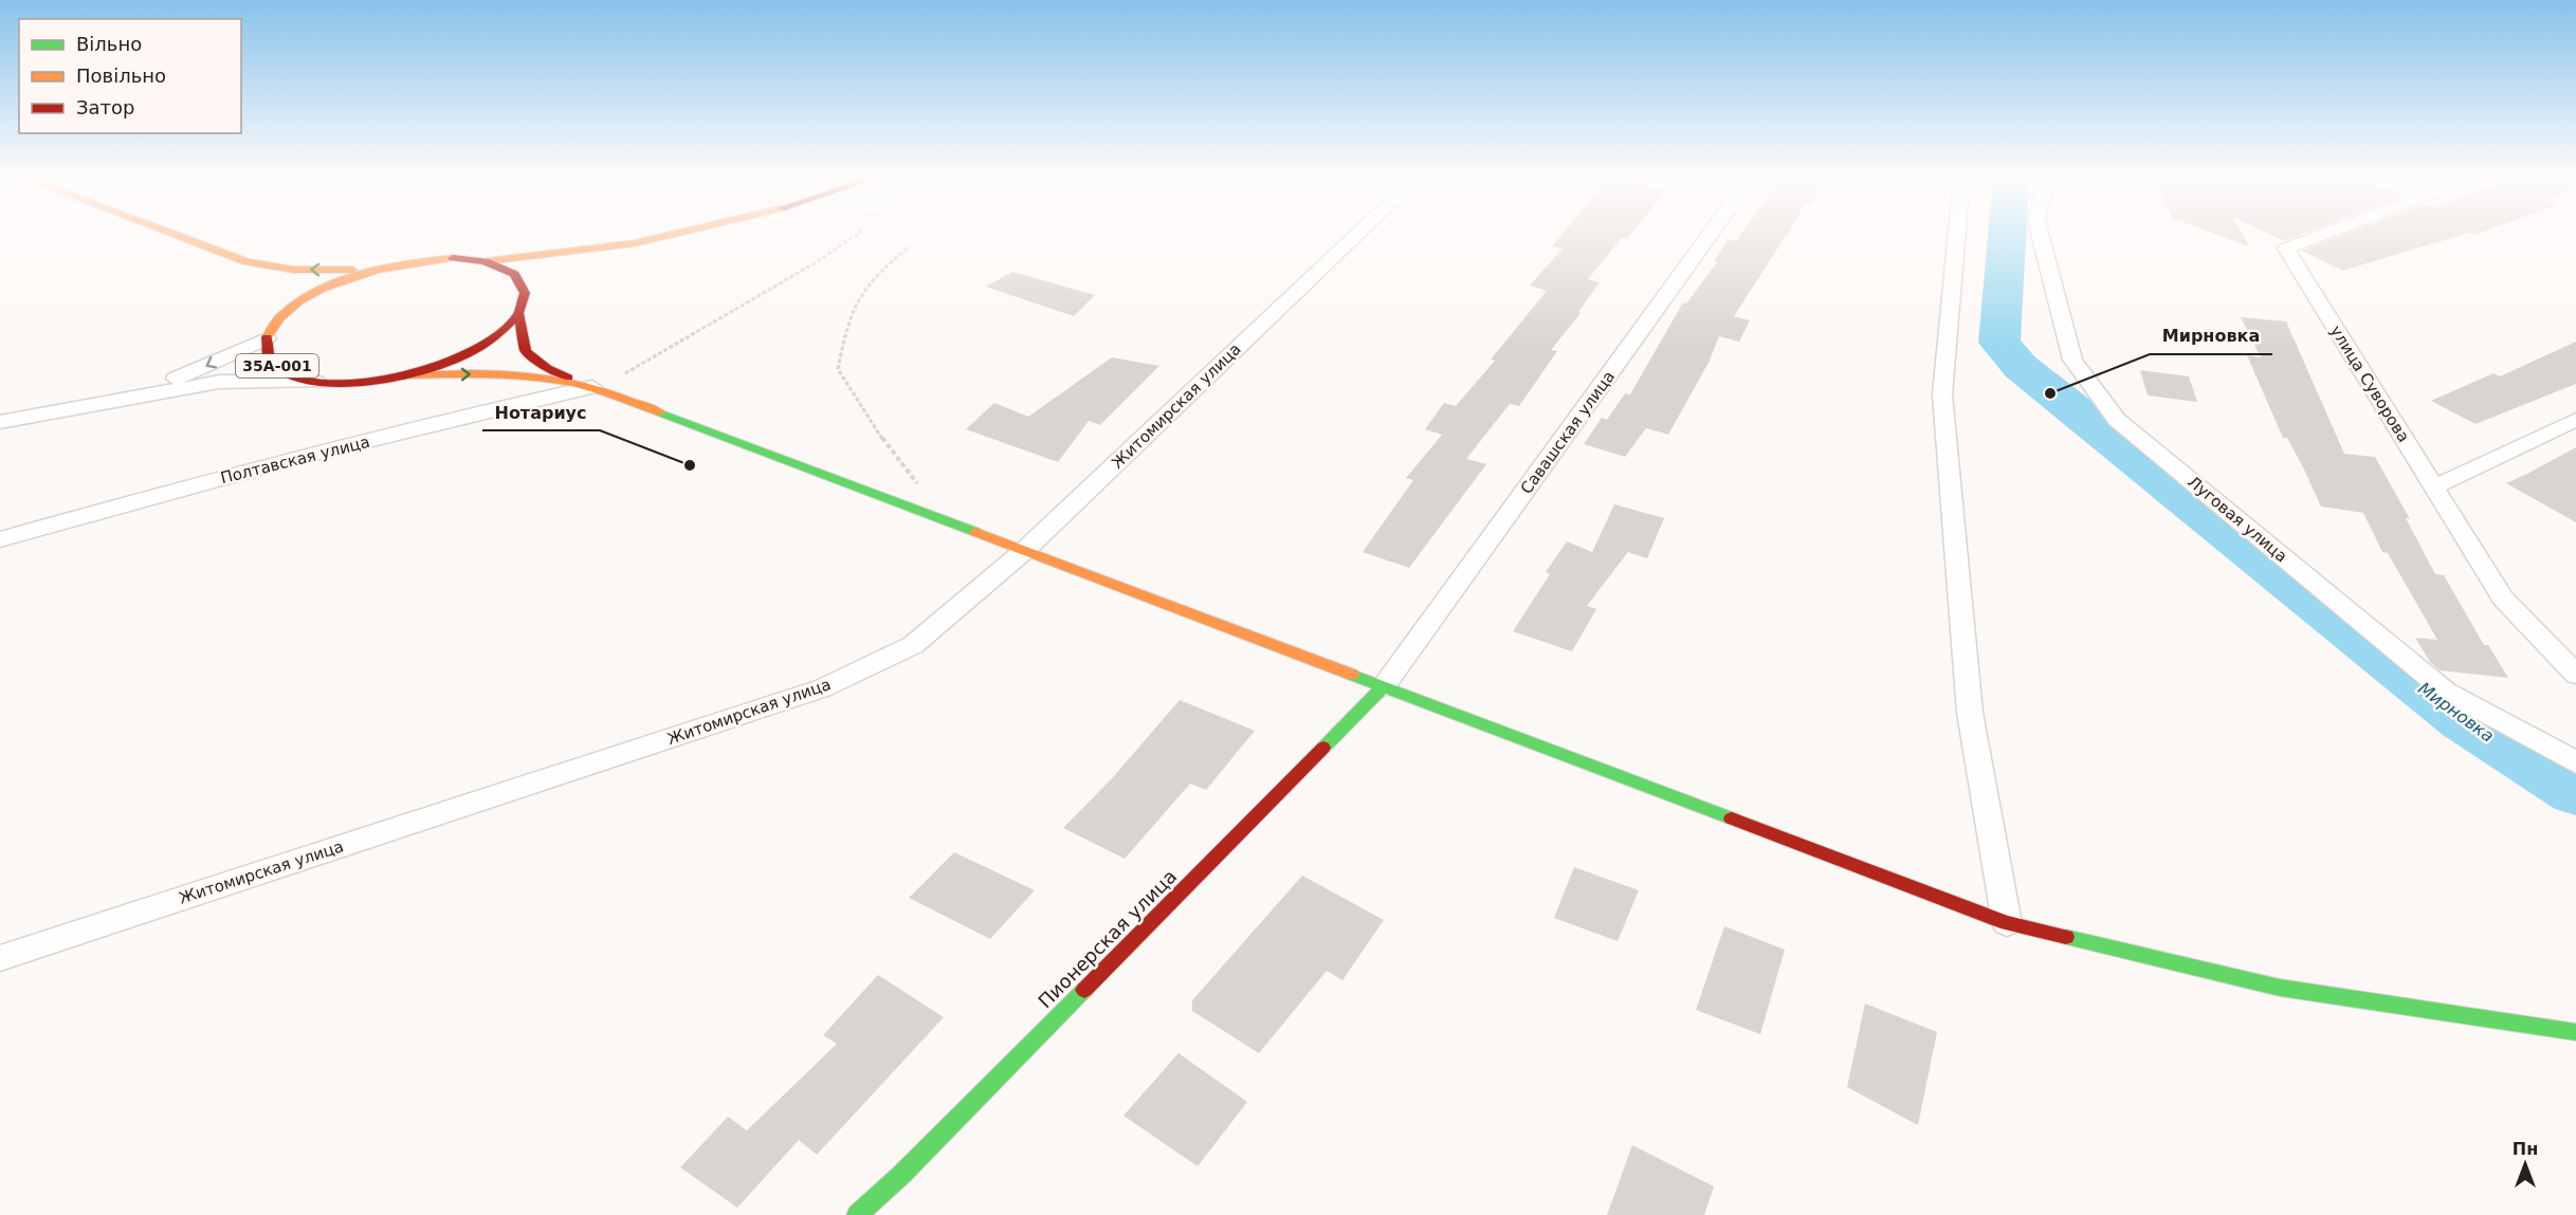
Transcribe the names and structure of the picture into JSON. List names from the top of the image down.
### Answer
{
  "streets": {
    "main road": ["35А-001", "Пионерская улица"],
    "street": [
      "улица Суворова",
      "Житомирская улица",
      "Савашская улица",
      "Полтавская улица",
      "Луговая улица"
    ]
  },
  "crossings": [
    ["Савашская улица", "Пионерская улица"]
  ],
  "water": ["Мирновка"],
  "places": ["Мирновка", "Нотариус"],
  "legend": ["Вільно", "Повільно", "Затор"],
  "north": "top"
}
